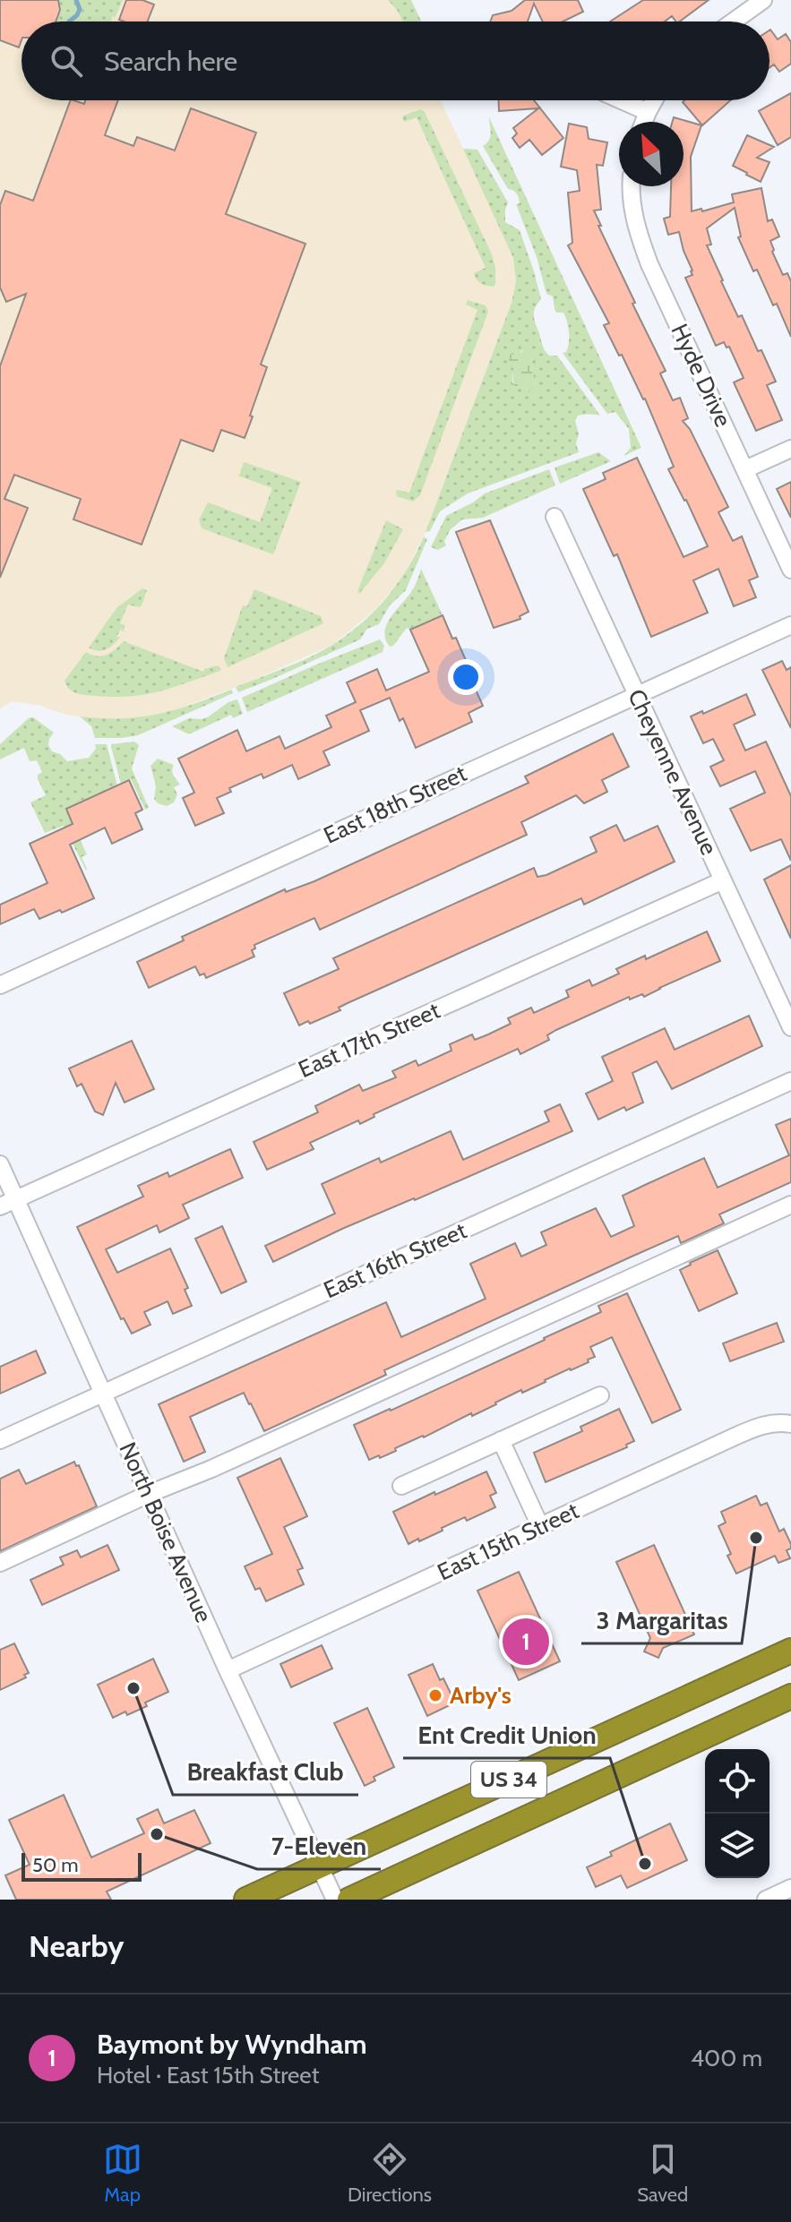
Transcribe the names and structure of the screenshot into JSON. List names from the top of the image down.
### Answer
{
  "streets": {
    "highway": ["US 34"],
    "street": [
      "Hyde Drive",
      "Cheyenne Avenue",
      "East 18th Street",
      "East 17th Street",
      "East 16th Street",
      "North Boise Avenue",
      "East 15th Street"
    ]
  },
  "crossings": [
    ["Cheyenne Avenue", "East 18th Street"],
    ["Cheyenne Avenue", "East 17th Street"],
    ["East 17th Street", "North Boise Avenue"],
    ["East 16th Street", "North Boise Avenue"],
    ["North Boise Avenue", "East 15th Street"],
    ["North Boise Avenue", "US 34"]
  ],
  "places": [
    "3 Margaritas",
    "Breakfast Club",
    "Arby's",
    "7-Eleven",
    "Ent Credit Union"
  ],
  "scale_bar": "50 m",
  "north": "top left",
  "page": {
    "search": "Search here",
    "pins": "1",
    "scale": "50 m",
    "heading": "Nearby",
    "list": [
      {
        "mark": "1",
        "name": "Baymont by Wyndham",
        "note": "Hotel · East 15th Street",
        "value": "400 m"
      }
    ],
    "nav": ["Map", "Directions", "Saved"]
  }
}
